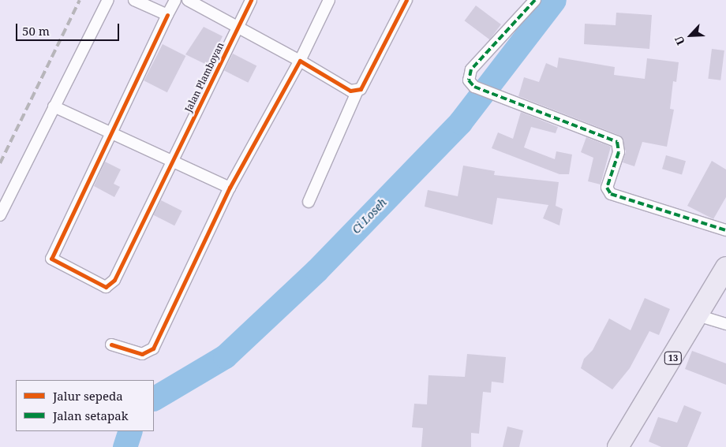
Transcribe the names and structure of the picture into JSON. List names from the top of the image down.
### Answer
{
  "streets": {
    "highway": ["13"],
    "street": ["Jalan Plamboyan"]
  },
  "water": ["Ci Loseh"],
  "legend": ["Jalur sepeda", "Jalan setapak"],
  "scale_bar": "50 m",
  "north": "bottom left"
}
